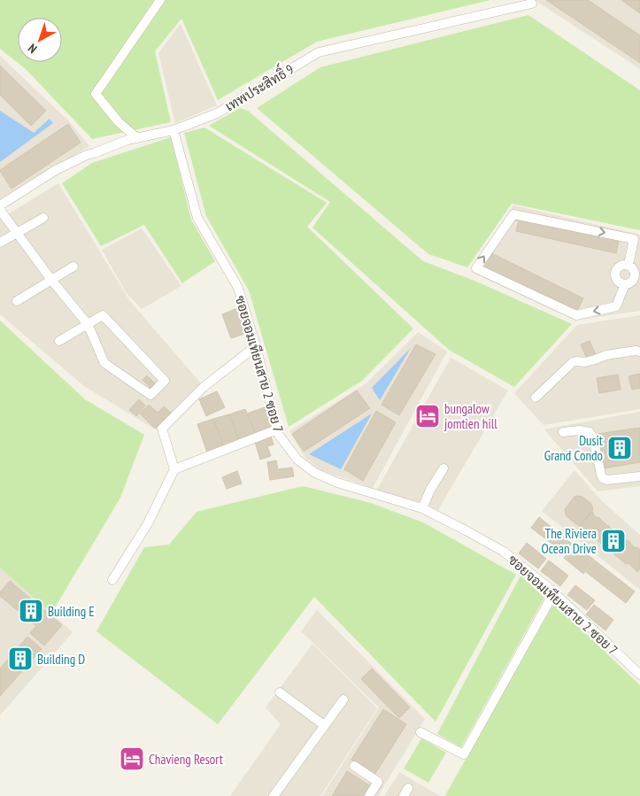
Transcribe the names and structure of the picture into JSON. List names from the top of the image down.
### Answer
{
  "streets": {
    "street": ["เทพประสิทธิ์ 9", "ซอยจอมเทียนสาย 2 ซอย 7"]
  },
  "crossings": [
    ["เทพประสิทธิ์ 9", "ซอยจอมเทียนสาย 2 ซอย 7"]
  ],
  "places": {
    "hotel": ["bungalow jomtien hill", "Chavieng Resort"],
    "building": [
      "Dusit Grand Condo",
      "The Riviera Ocean Drive",
      "Building E",
      "Building D"
    ]
  },
  "north": "bottom left"
}
